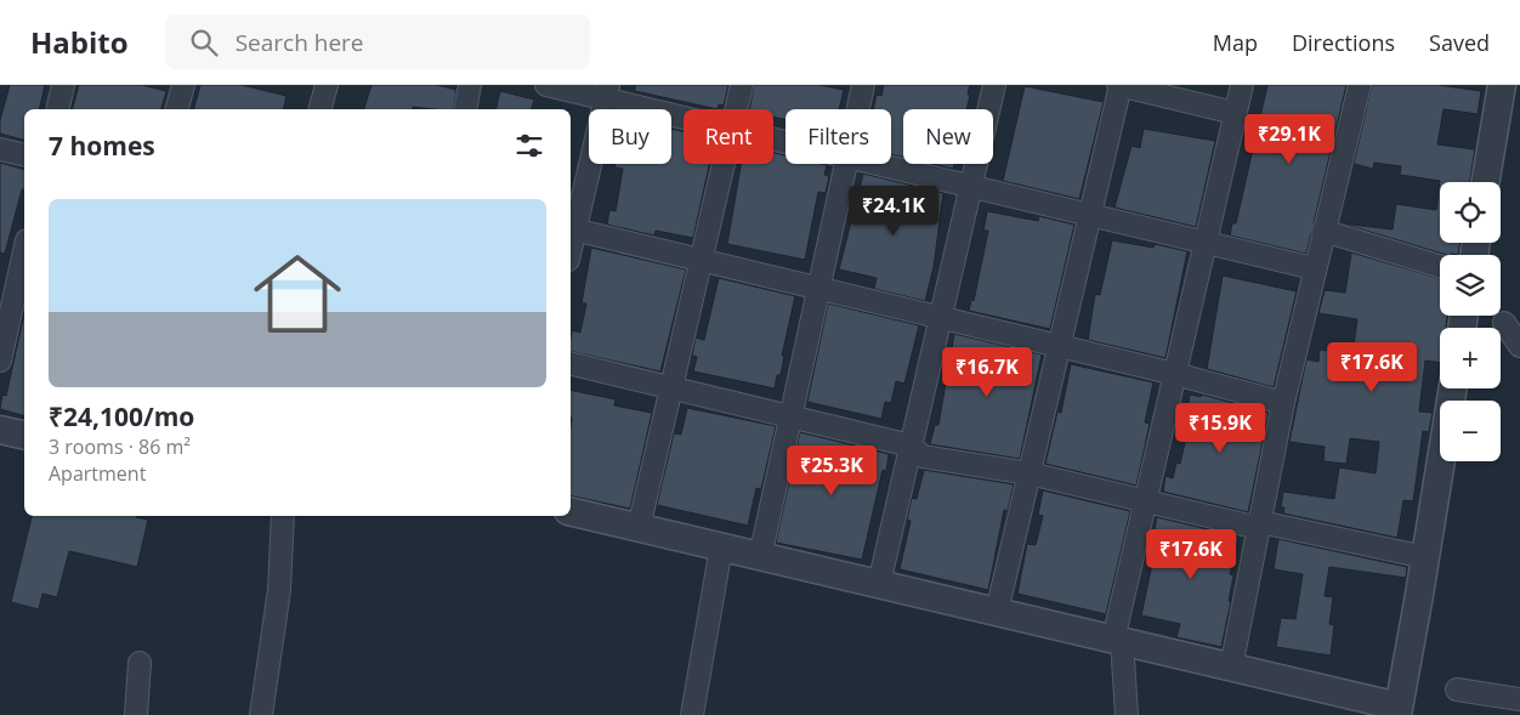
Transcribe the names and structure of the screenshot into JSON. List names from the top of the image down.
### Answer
{
  "page": {
    "header": "Habito",
    "search": "Search here",
    "nav": ["Map", "Directions", "Saved"],
    "chip": [
      "Buy",
      "Rent",
      "Filters",
      "New"
    ],
    "heading": "7 homes",
    "price": [
      "₹29.1K",
      "₹24.1K",
      "₹17.6K",
      "₹16.7K",
      "₹15.9K",
      "₹25.3K",
      "₹17.6K"
    ],
    "map_buttons": ["+", "−"],
    "list": [
      {
        "name": "₹24,100/mo",
        "note": "3 rooms · 86 m² · Apartment"
      }
    ]
  }
}
